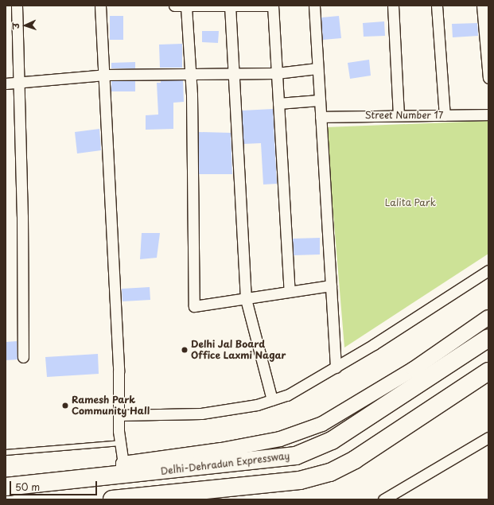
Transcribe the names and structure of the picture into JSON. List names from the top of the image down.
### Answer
{
  "streets": {
    "highway": ["Delhi-Dehradun Expressway"],
    "street": ["Street Number 17"]
  },
  "parks": ["Lalita Park"],
  "places": ["Delhi Jal Board Office Laxmi Nagar", "Ramesh Park Community Hall"],
  "scale_bar": "50 m",
  "north": "left"
}
